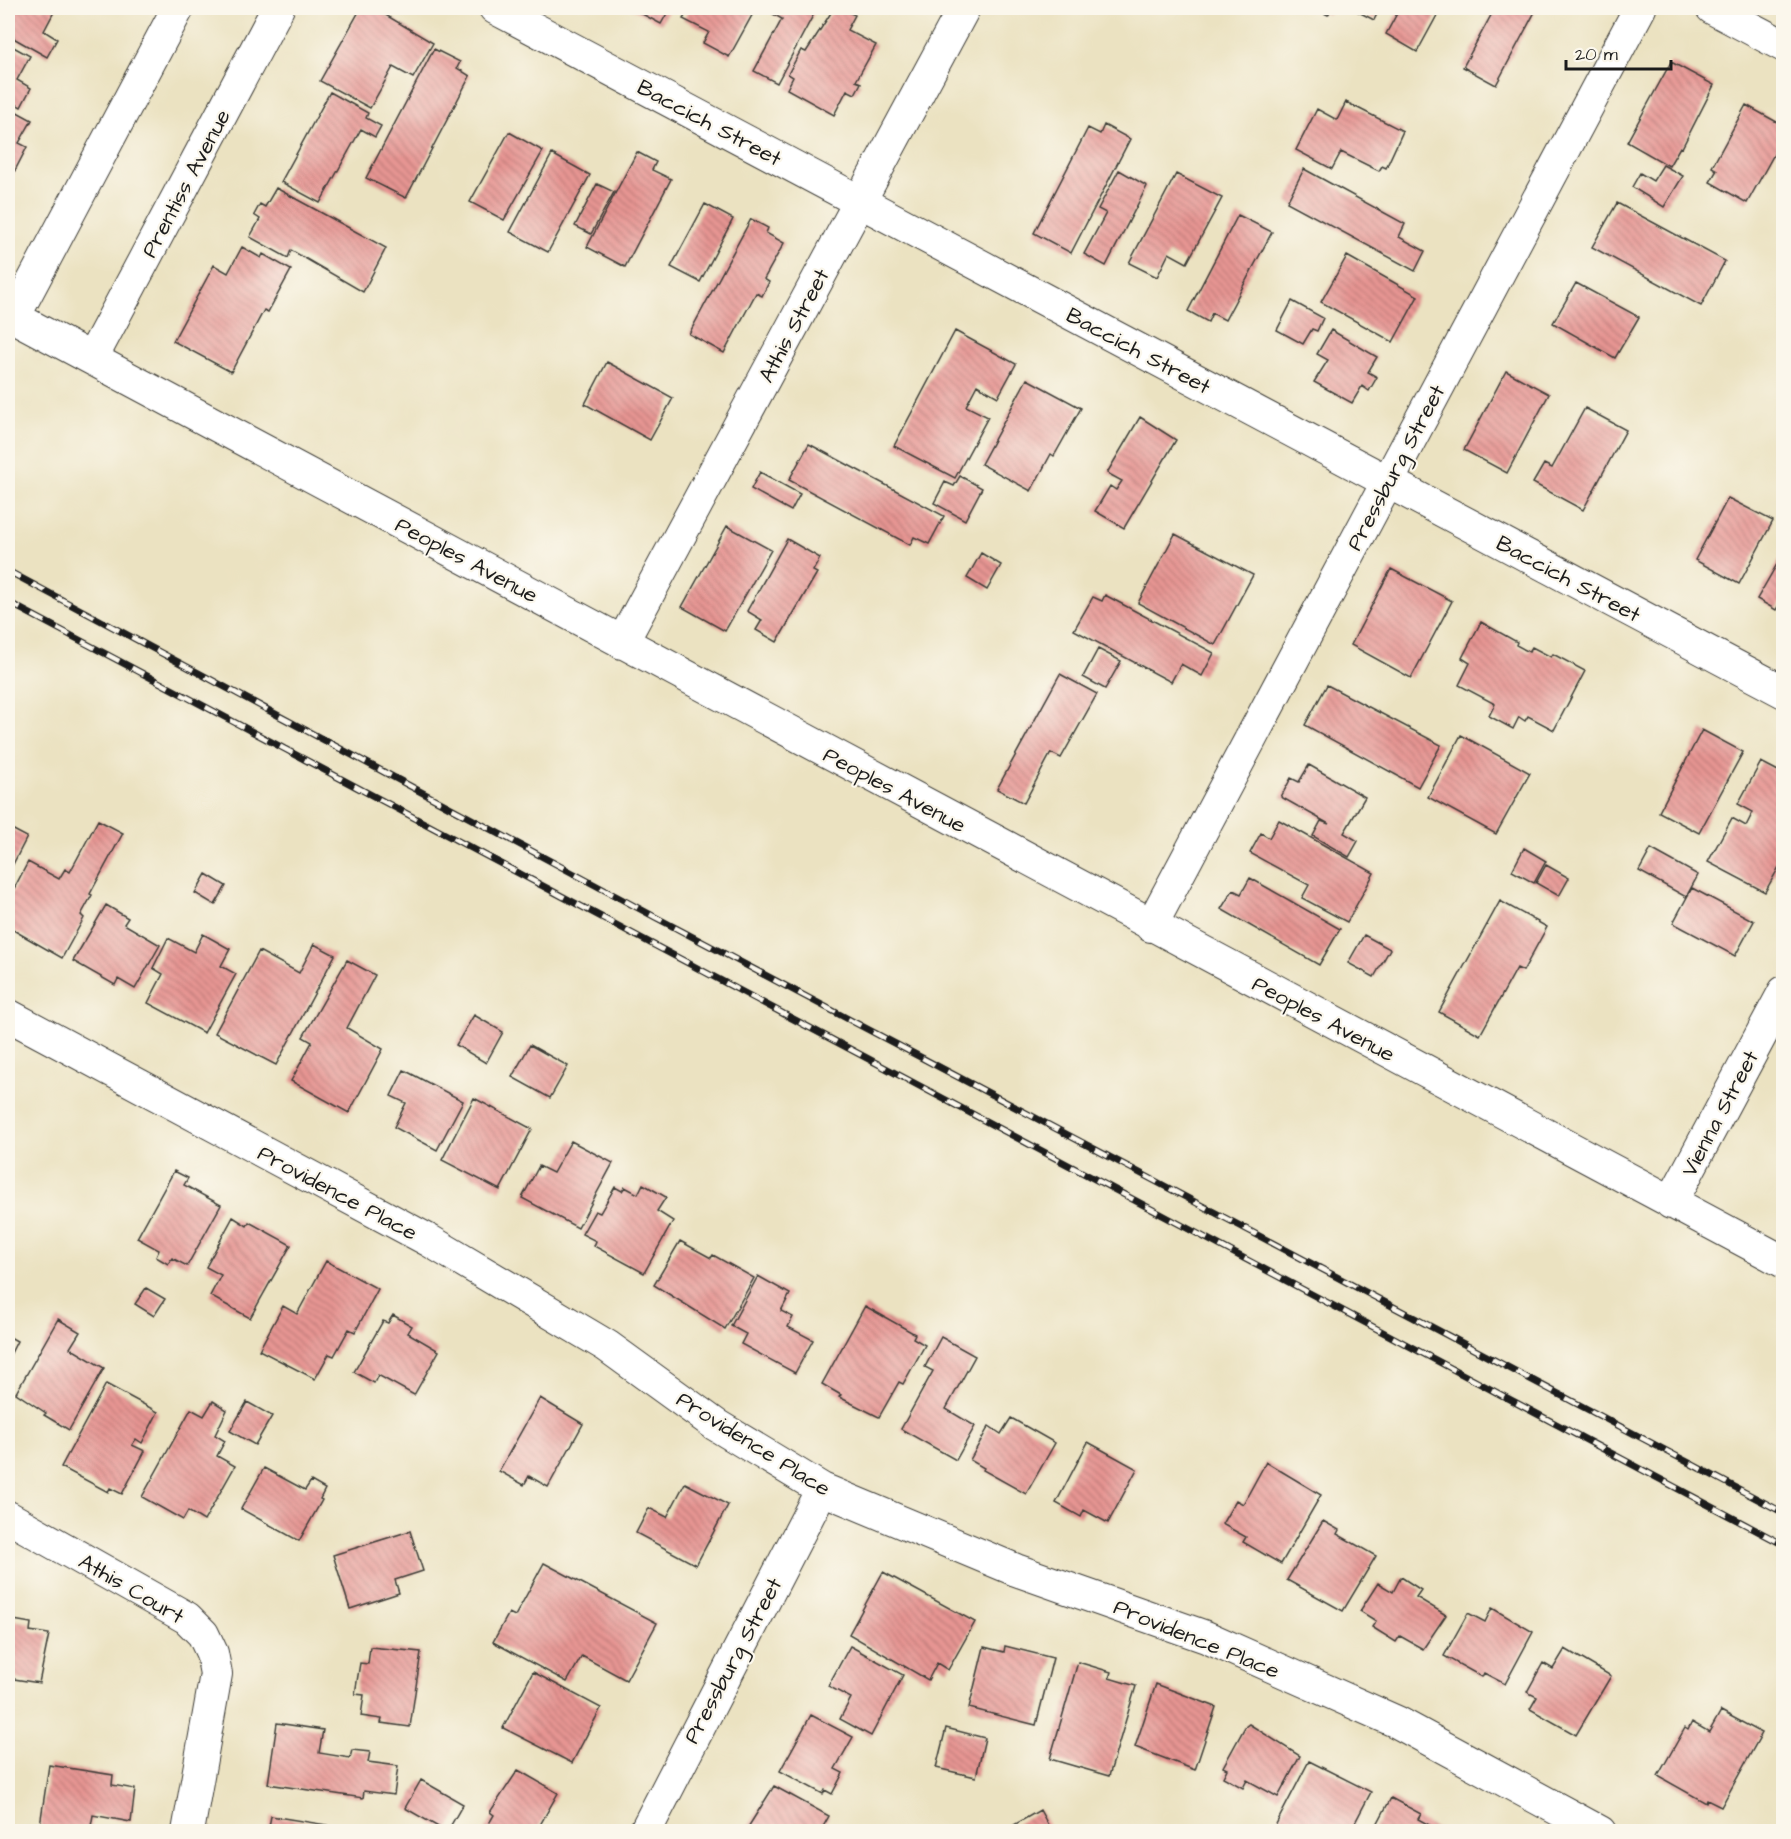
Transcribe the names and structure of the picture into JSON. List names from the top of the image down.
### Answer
{
  "streets": {
    "street": [
      "Baccich Street",
      "Prentiss Avenue",
      "Athis Street",
      "Pressburg Street",
      "Peoples Avenue",
      "Vienna Street",
      "Providence Place",
      "Athis Court"
    ]
  },
  "crossings": [
    ["Baccich Street", "Athis Street"],
    ["Baccich Street", "Pressburg Street"],
    ["Prentiss Avenue", "Peoples Avenue"],
    ["Athis Street", "Peoples Avenue"],
    ["Pressburg Street", "Peoples Avenue"],
    ["Pressburg Street", "Providence Place"],
    ["Peoples Avenue", "Vienna Street"]
  ],
  "scale_bar": "20 m"
}
